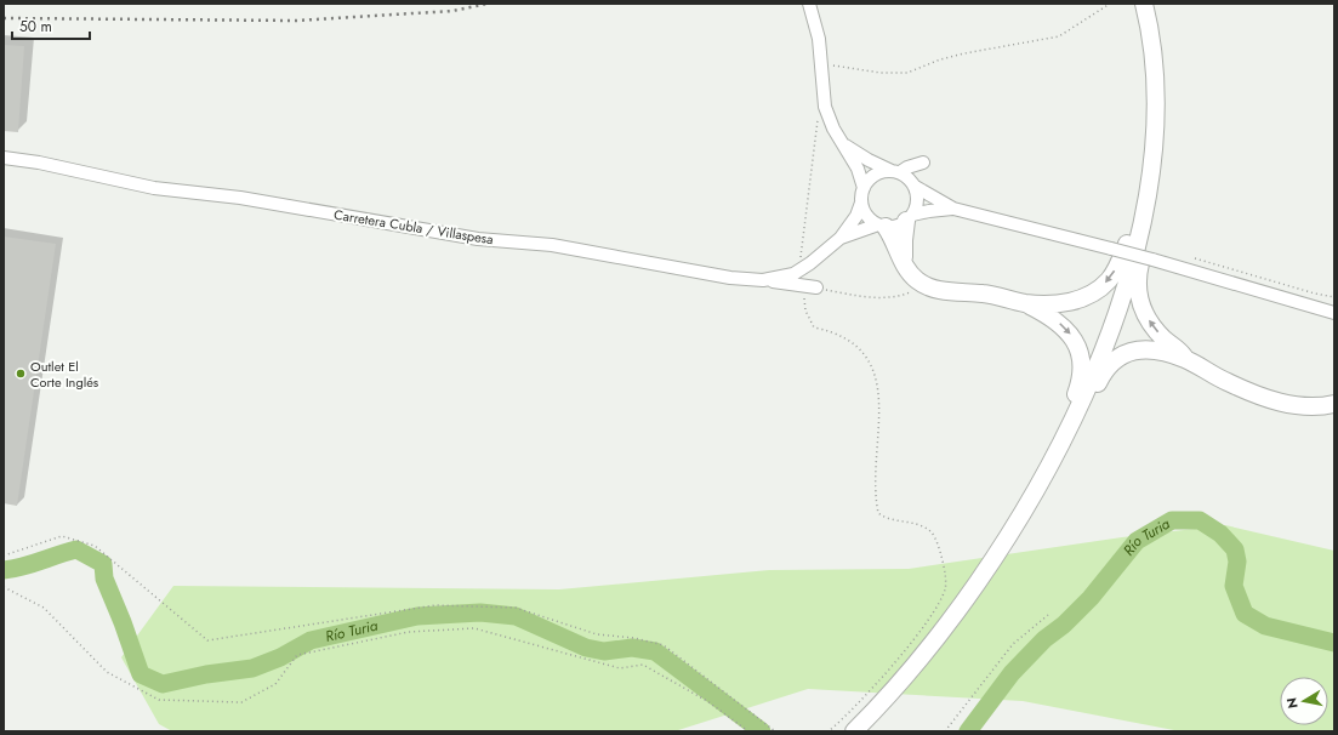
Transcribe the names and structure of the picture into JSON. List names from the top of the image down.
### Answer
{
  "streets": {
    "street": ["Carretera Cubla / Villaspesa"]
  },
  "water": ["Río Turia"],
  "places": ["Outlet El Corte Inglés"],
  "scale_bar": "50 m",
  "north": "left"
}
